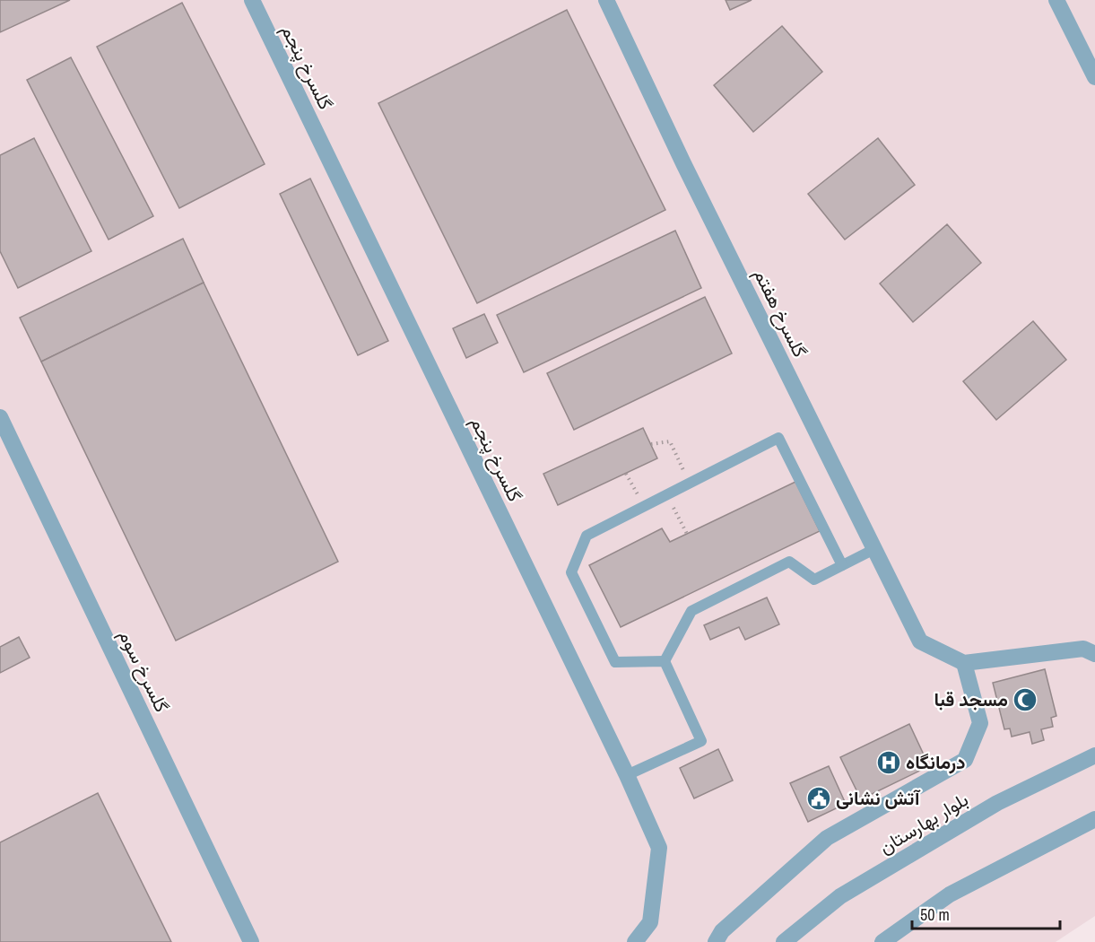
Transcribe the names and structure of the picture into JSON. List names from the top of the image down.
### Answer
{
  "streets": {
    "street": [
      "گلسرخ پنجم",
      "گلسرخ هفتم",
      "گلسرخ سوم",
      "بلوار بهارستان"
    ]
  },
  "places": {
    "mosque": ["مسجد قبا"],
    "hospital": ["درمانگاه"],
    "public building": ["آتش نشانی"]
  },
  "scale_bar": "50 m"
}
